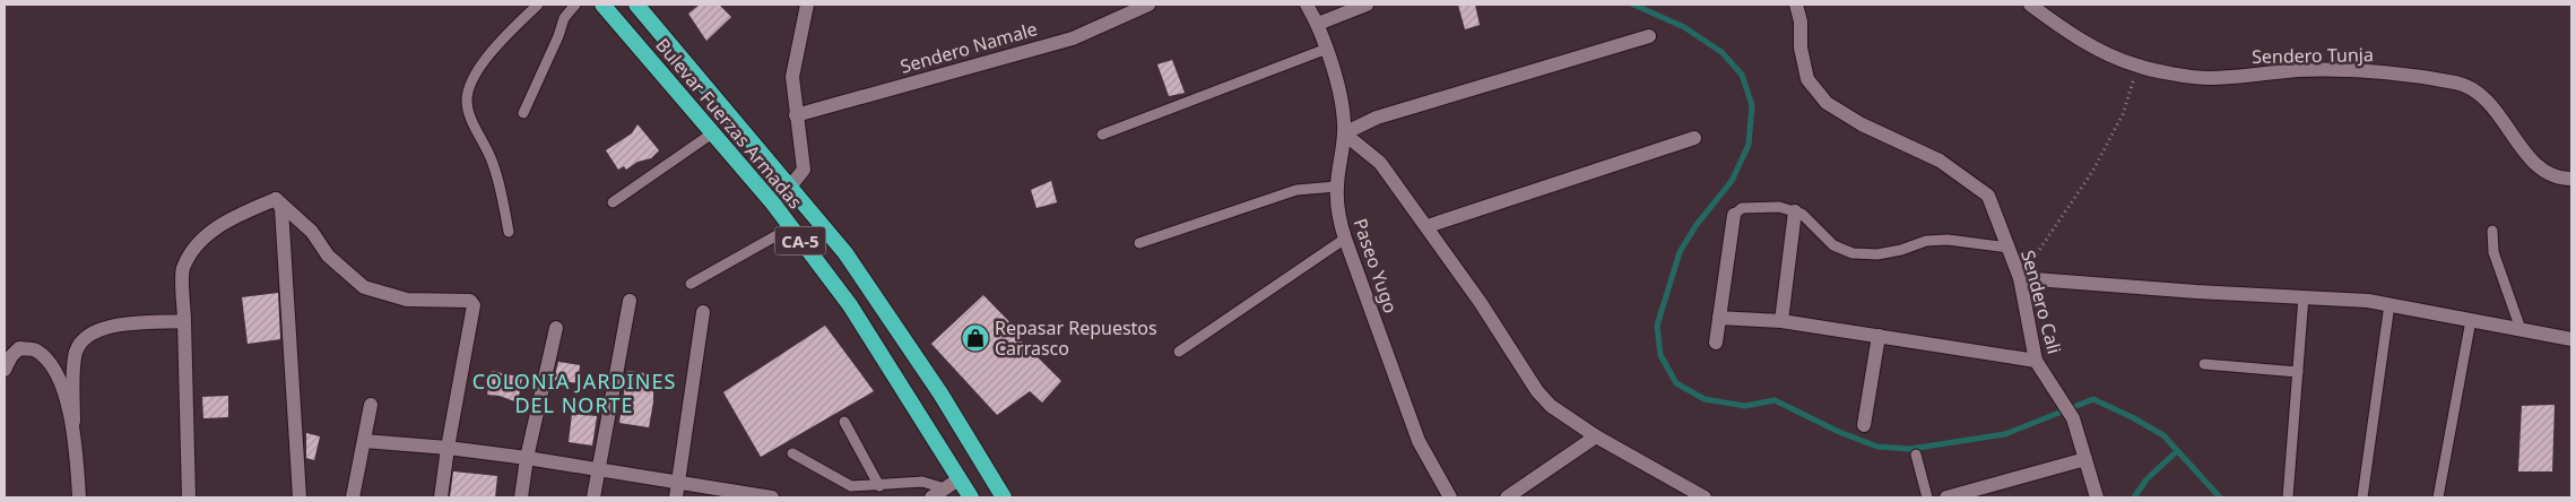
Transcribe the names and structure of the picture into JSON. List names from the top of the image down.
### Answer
{
  "streets": {
    "highway": ["Bulevar Fuerzas Armadas", "CA-5"],
    "street": [
      "Sendero Namale",
      "Sendero Tunja",
      "Paseo Yugo",
      "Sendero Cali"
    ]
  },
  "districts": ["COLONIA JARDINES DEL NORTE"],
  "places": {
    "shop": ["Repasar Repuestos Carrasco"]
  }
}
